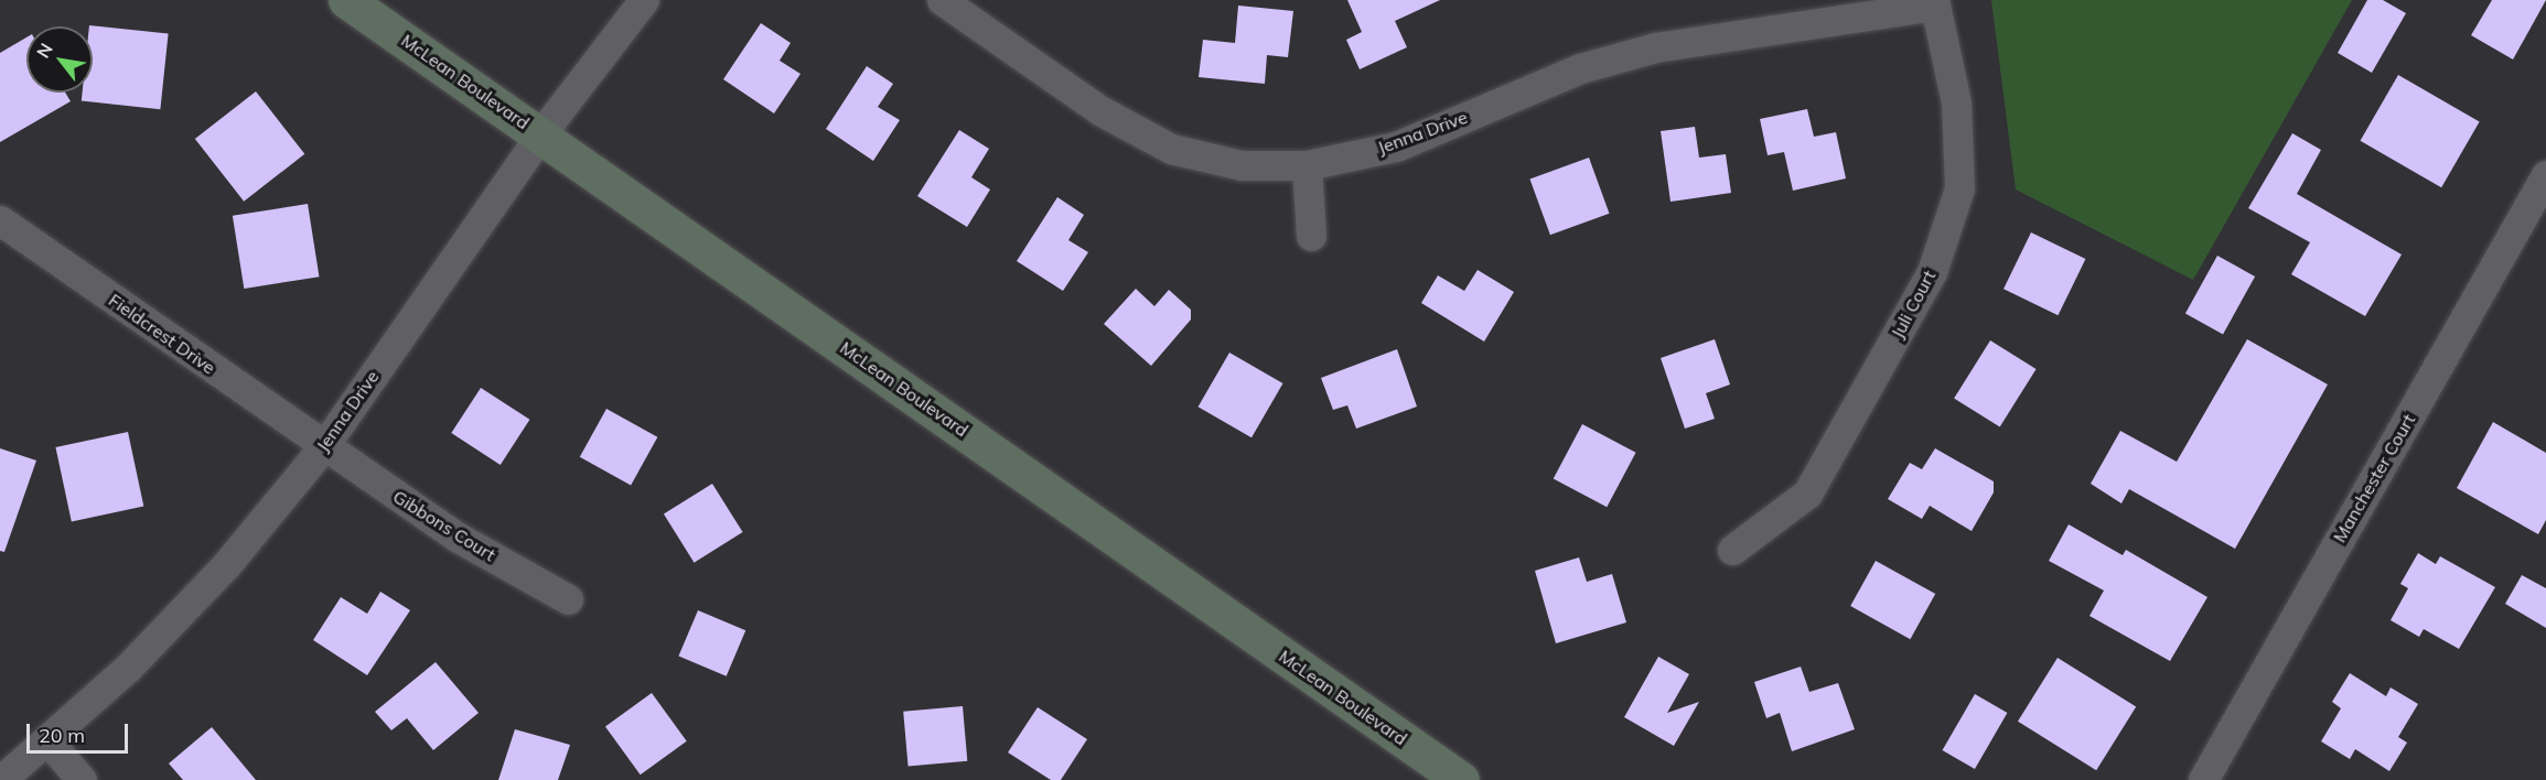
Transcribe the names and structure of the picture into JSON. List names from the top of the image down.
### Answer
{
  "streets": {
    "main road": ["McLean Boulevard"],
    "street": [
      "Jenna Drive",
      "Juli Court",
      "Fieldcrest Drive",
      "Manchester Court",
      "Gibbons Court"
    ]
  },
  "crossings": [
    ["McLean Boulevard", "Jenna Drive"],
    ["Jenna Drive", "Juli Court"],
    ["Jenna Drive", "Fieldcrest Drive"],
    ["Jenna Drive", "Gibbons Court"],
    ["Fieldcrest Drive", "Gibbons Court"]
  ],
  "scale_bar": "20 m",
  "north": "top left"
}
